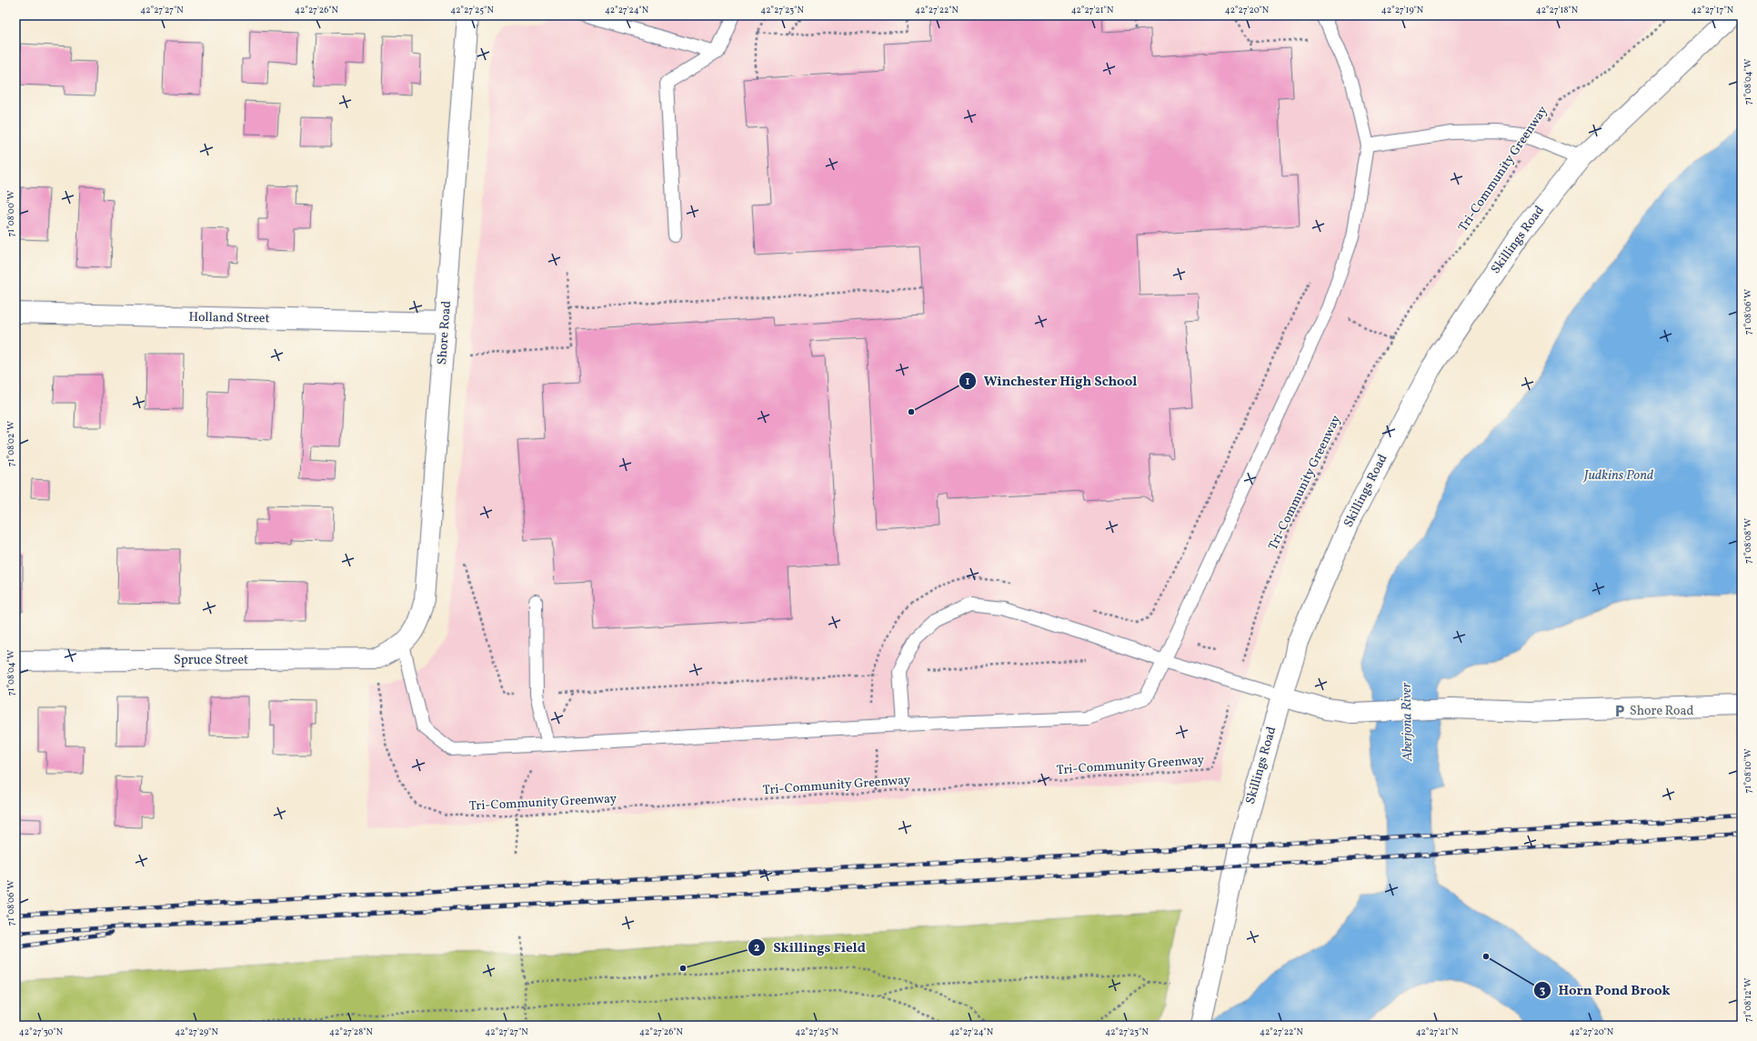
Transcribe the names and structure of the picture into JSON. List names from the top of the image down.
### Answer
{
  "streets": {
    "street": [
      "Skillings Road",
      "Holland Street",
      "Shore Road",
      "Spruce Street"
    ],
    "path": ["Tri-Community Greenway"]
  },
  "crossings": [
    ["Tri-Community Greenway", "Spruce Street"],
    ["Holland Street", "Shore Road"],
    ["Shore Road", "Spruce Street"]
  ],
  "water": ["Judkins Pond", "Aberjona River"],
  "places": {
    "other": ["Winchester High School", "Horn Pond Brook", "Skillings Field"],
    "parking": ["Shore Road"]
  },
  "coordinates": [
    "42°27'27\"N",
    "42°27'26\"N",
    "42°27'25\"N",
    "42°27'24\"N",
    "42°27'23\"N",
    "42°27'22\"N",
    "42°27'21\"N",
    "42°27'20\"N",
    "42°27'19\"N",
    "42°27'18\"N",
    "42°27'17\"N",
    "71°08'04\"W",
    "71°08'00\"W",
    "71°08'06\"W",
    "71°08'02\"W",
    "71°08'08\"W",
    "71°08'10\"W",
    "71°08'12\"W",
    "42°27'30\"N",
    "42°27'29\"N",
    "42°27'28\"N"
  ]
}
